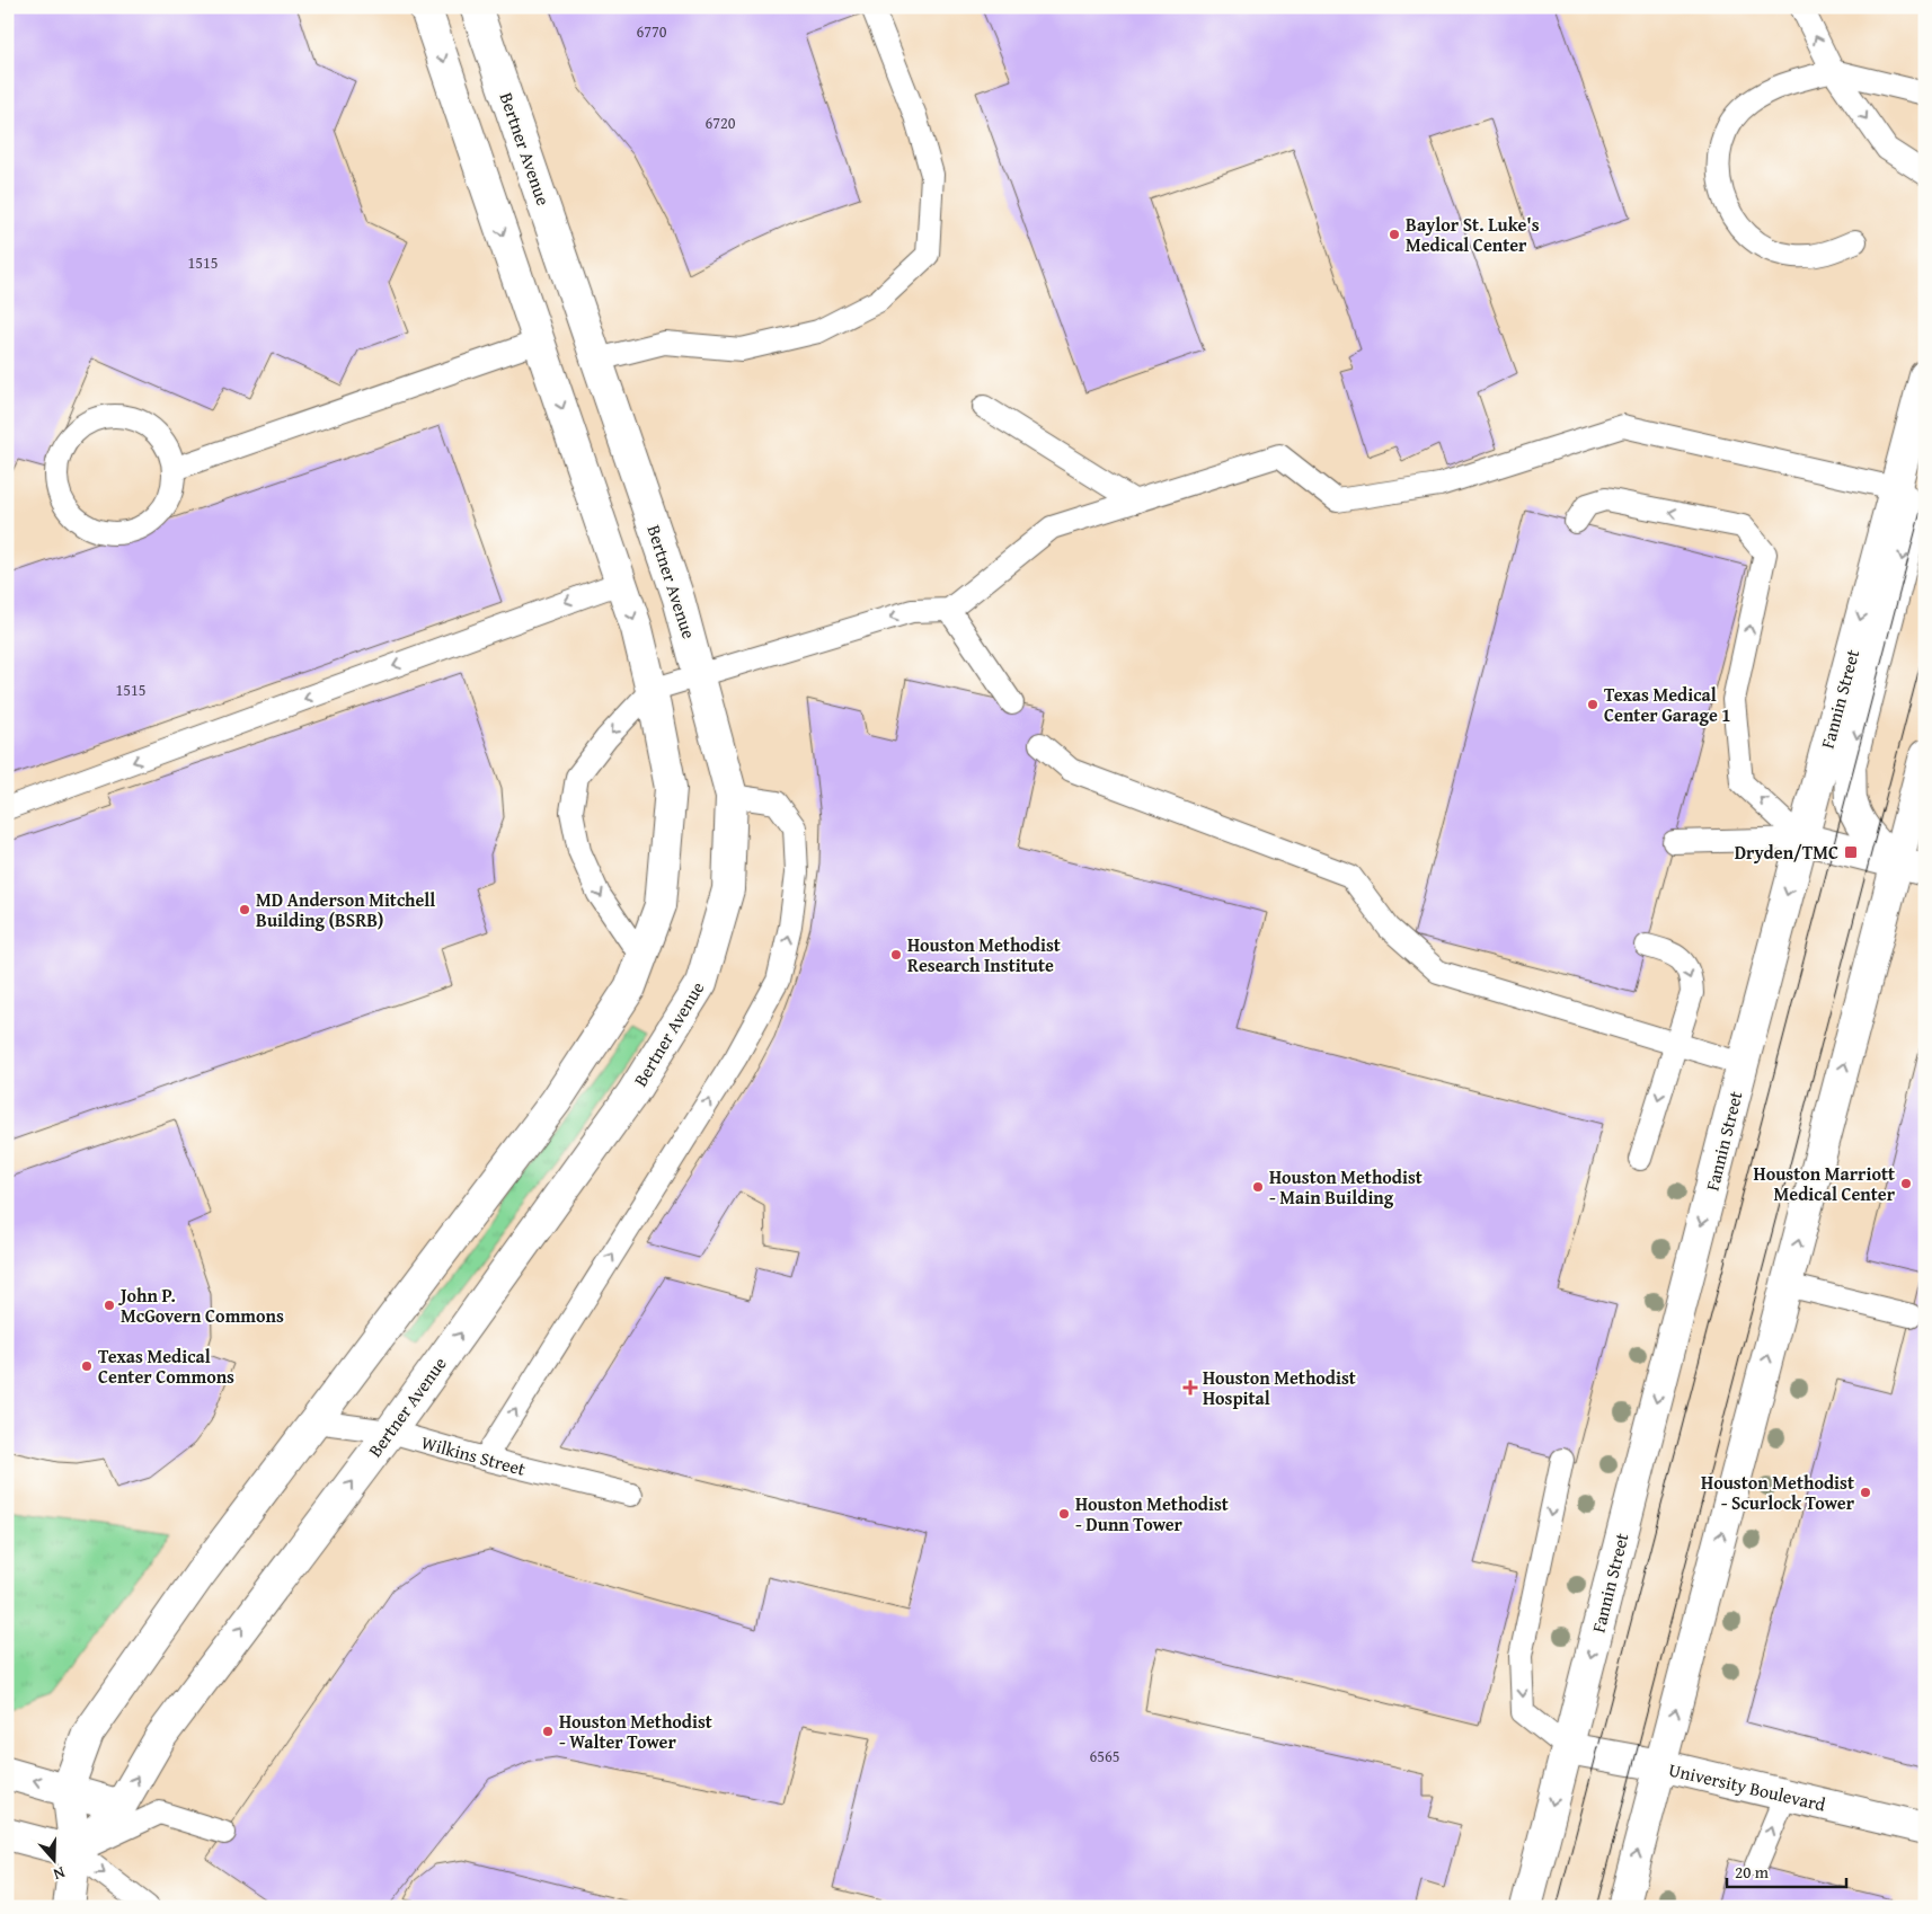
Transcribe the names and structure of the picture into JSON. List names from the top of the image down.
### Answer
{
  "streets": {
    "street": ["Bertner Avenue", "Fannin Street", "University Boulevard"],
    "lane": ["Wilkins Street"]
  },
  "crossings": [
    ["Bertner Avenue", "Wilkins Street"],
    ["Fannin Street", "University Boulevard"]
  ],
  "places": {
    "other": [
      "Baylor St. Luke's Medical Center",
      "Texas Medical Center Garage 1",
      "MD Anderson Mitchell Building (BSRB)",
      "Houston Methodist Research Institute",
      "Houston Marriott Medical Center",
      "Houston Methodist - Main Building",
      "John P. McGovern Commons",
      "Texas Medical Center Commons",
      "Houston Methodist - Scurlock Tower",
      "Houston Methodist - Dunn Tower",
      "Houston Methodist - Walter Tower"
    ],
    "transit": ["Dryden/TMC"],
    "health": ["Houston Methodist Hospital"]
  },
  "house_numbers": [
    "6770",
    "6720",
    "1515",
    "1515",
    "6565"
  ],
  "scale_bar": "20 m",
  "north": "bottom"
}
